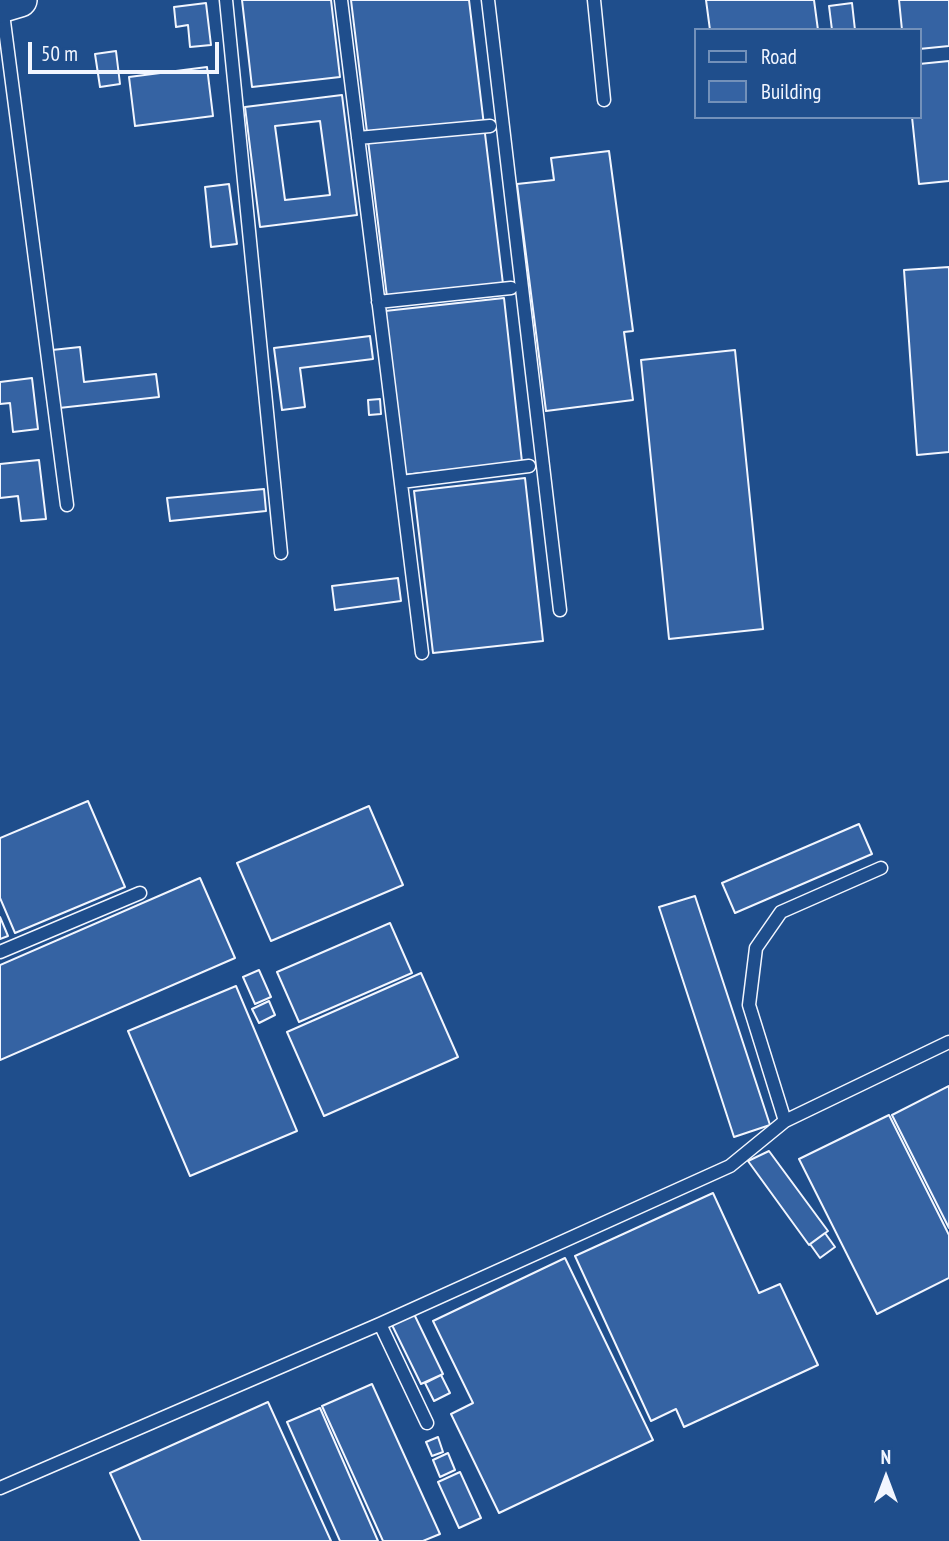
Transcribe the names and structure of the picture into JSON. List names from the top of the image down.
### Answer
{
  "legend": ["Road", "Building"],
  "scale_bar": "50 m",
  "north": "top"
}
